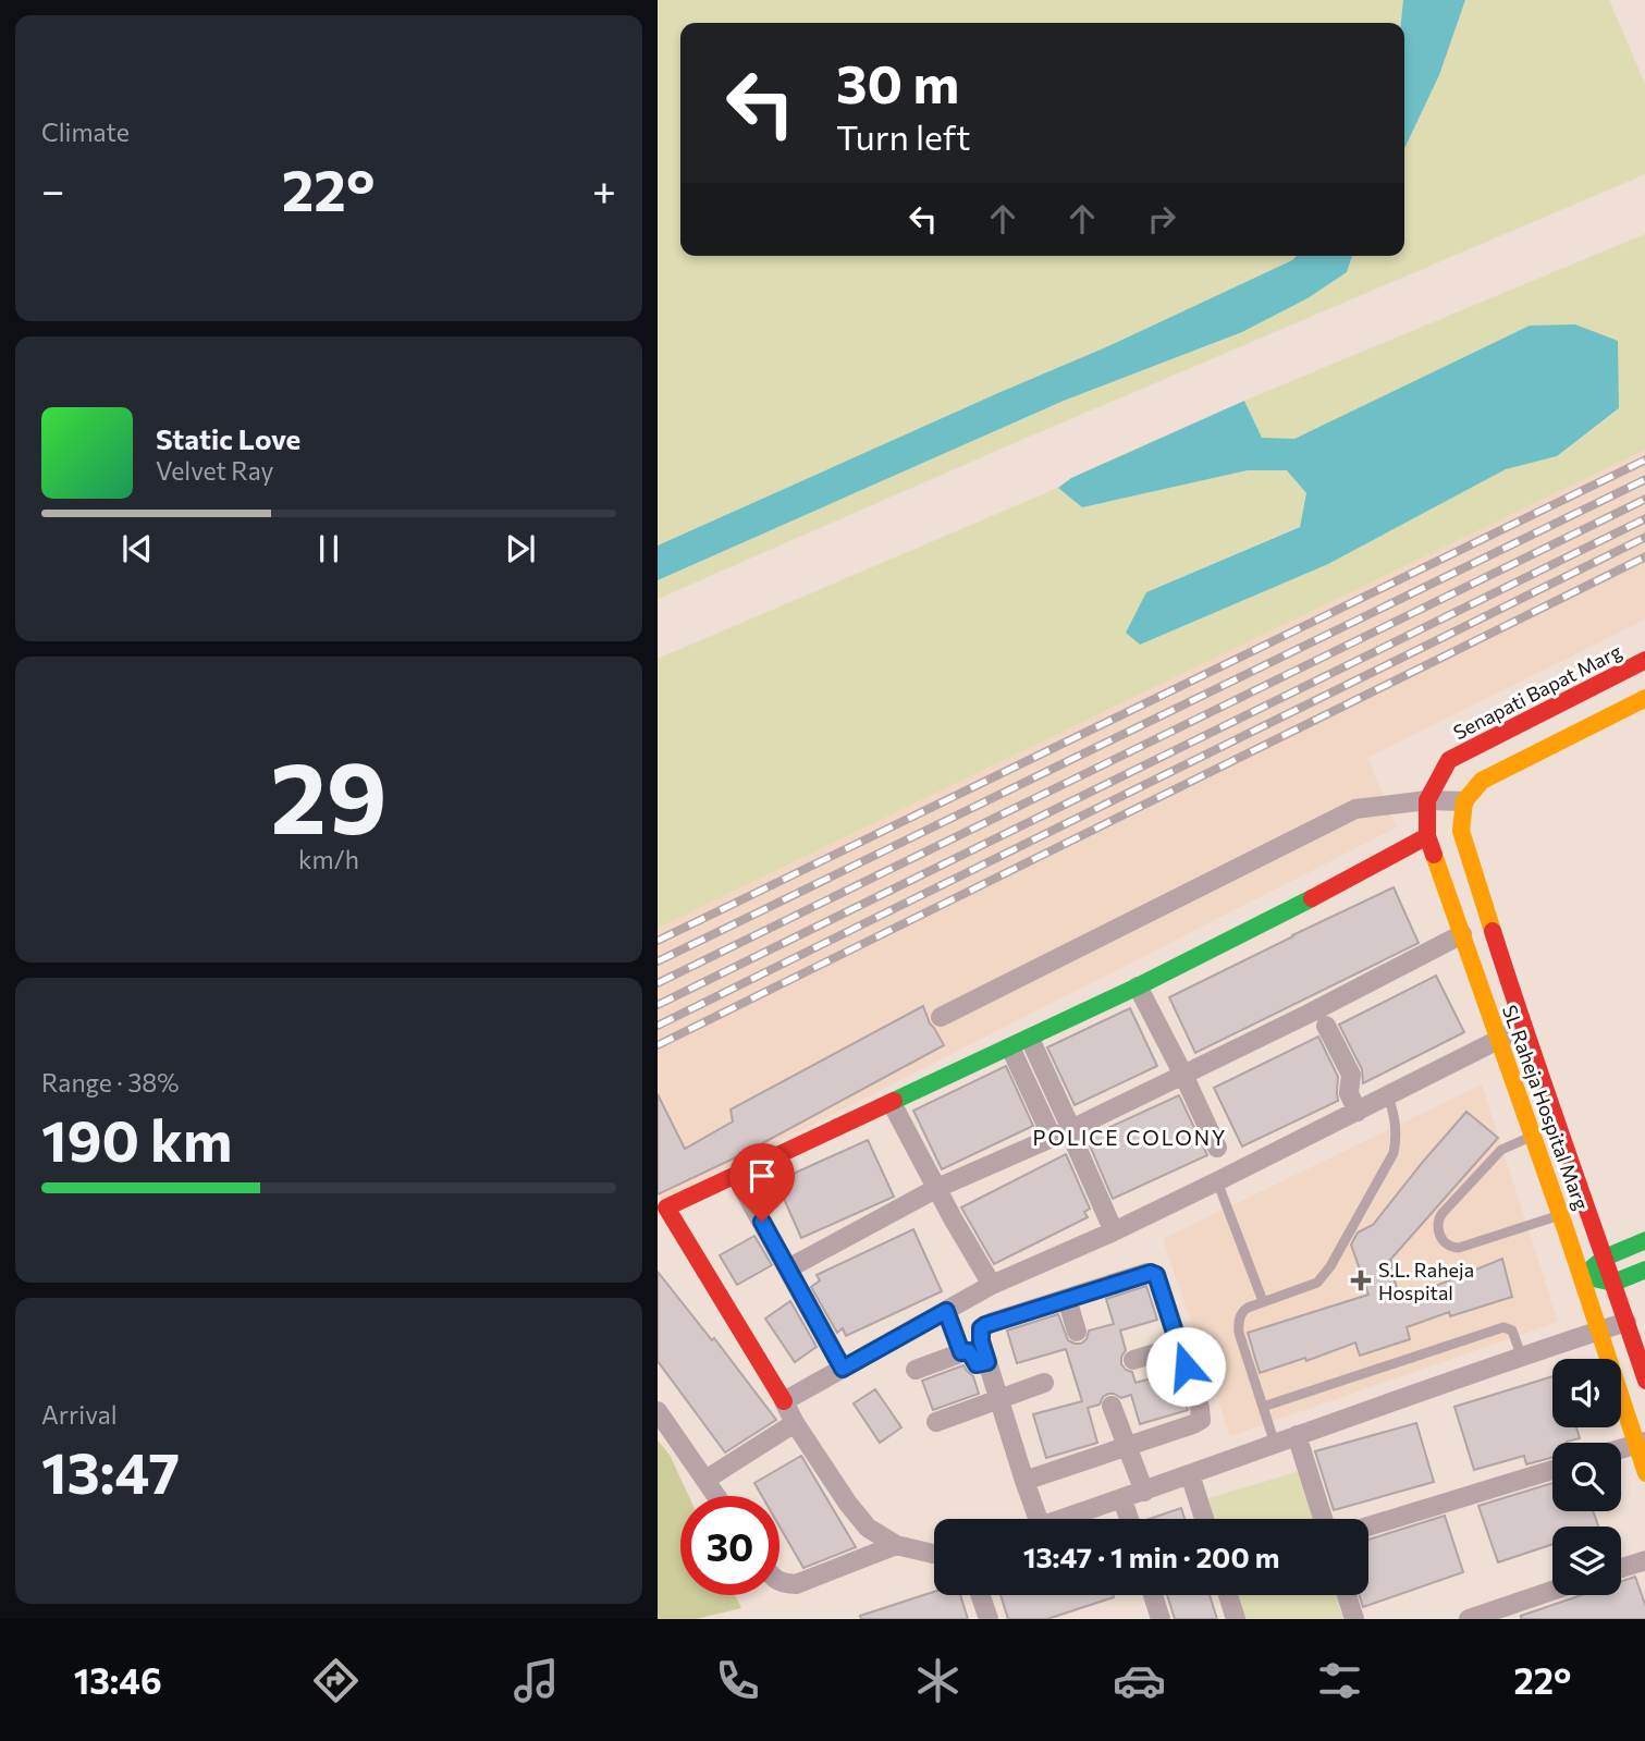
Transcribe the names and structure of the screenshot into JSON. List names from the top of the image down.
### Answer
{
  "streets": {
    "main road": ["Senapati Bapat Marg", "SL Raheja Hospital Marg"]
  },
  "crossings": [
    ["Senapati Bapat Marg", "SL Raheja Hospital Marg"]
  ],
  "districts": ["POLICE COLONY"],
  "places": {
    "health": ["S.L. Raheja Hospital"]
  },
  "page": {
    "tile": [
      "Climate",
      ["29", "km/h"],
      ["Range · 38%", "190 km"],
      ["Arrival", "13:47"]
    ],
    "turn": ["30 m", "Turn left"],
    "heat": ["−", "22°", "+"],
    "song": ["Static Love", "Velvet Ray"],
    "limit": "30",
    "trip": "13:47 · 1 min · 200 m",
    "tabs": ["13:46", "22°"]
  }
}
